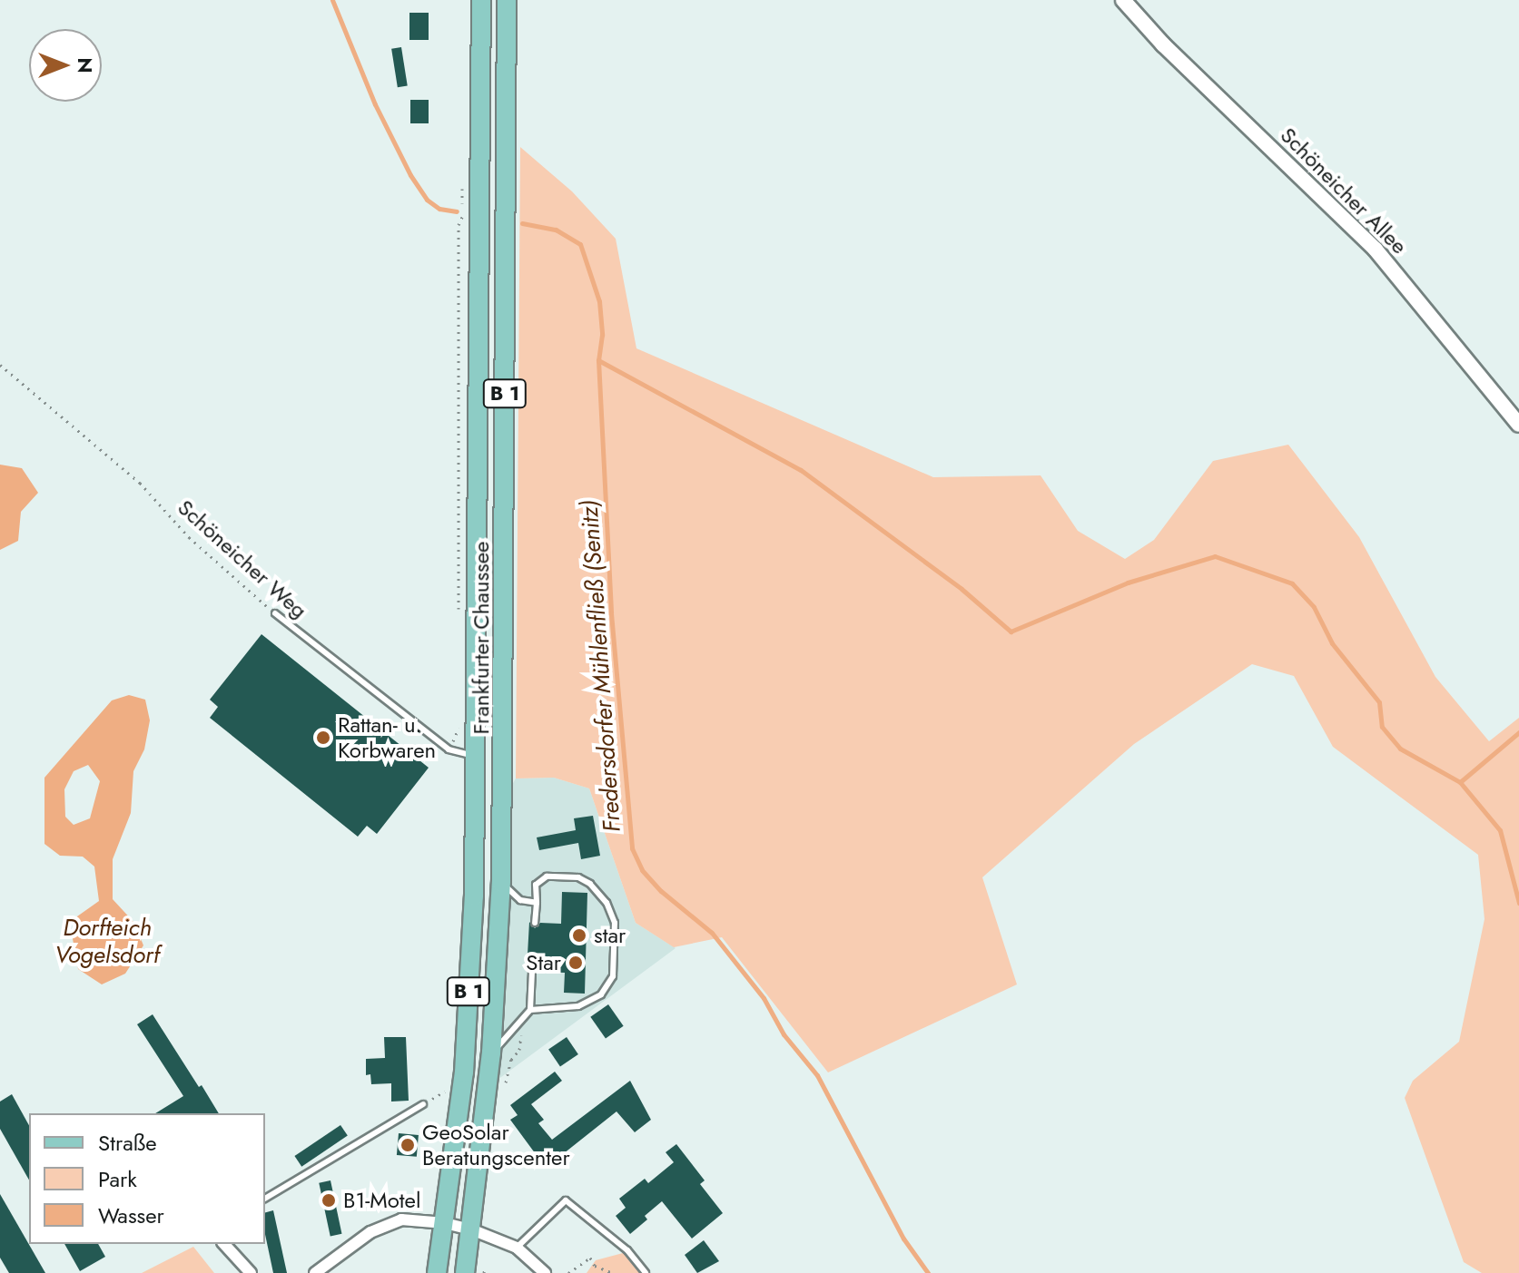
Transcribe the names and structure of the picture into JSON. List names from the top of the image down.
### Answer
{
  "streets": {
    "main road": ["B 1", "Frankfurter Chaussee"],
    "street": ["Schöneicher Allee"],
    "lane": ["Schöneicher Weg"]
  },
  "crossings": [
    ["Schöneicher Weg", "Frankfurter Chaussee"]
  ],
  "water": ["Fredersdorfer Mühlenfließ (Senitz)", "Dorfteich Vogelsdorf"],
  "places": [
    "Rattan- u. Korbwaren",
    "star",
    "Star",
    "GeoSolar Beratungscenter",
    "B1-Motel"
  ],
  "legend": ["Straße", "Park", "Wasser"],
  "north": "right"
}
